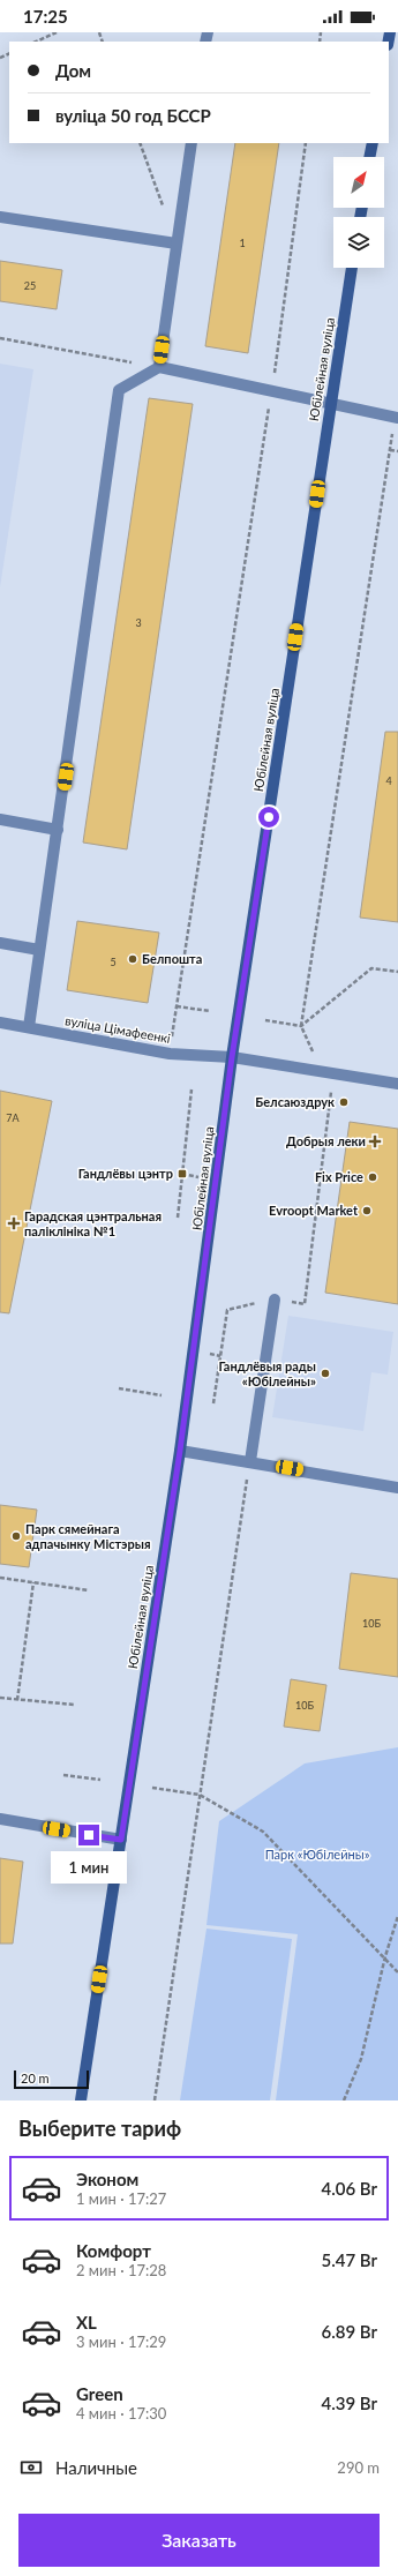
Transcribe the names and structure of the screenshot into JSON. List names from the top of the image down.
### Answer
{
  "streets": {
    "main road": ["Юбілейная вуліца"],
    "street": ["вуліца Цімафеенкі"]
  },
  "crossings": [
    ["Юбілейная вуліца", "вуліца Цімафеенкі"]
  ],
  "parks": ["Парк «Юбілейны»"],
  "places": {
    "other": [
      "Белпошта",
      "Белсаюздрук",
      "Fix Price",
      "Evroopt Market",
      "Гандлёвыя рады «Юбілейны»",
      "Парк сямейнага адпачынку Містэрыя"
    ],
    "health": ["Добрыя леки", "Гарадская цэнтральная паліклініка №1"],
    "transit": ["Гандлёвы цэнтр"]
  },
  "house_numbers": [
    "1",
    "25",
    "3",
    "4",
    "5",
    "7А",
    "10Б",
    "10Б"
  ],
  "scale_bar": "20 m",
  "north": "top right",
  "page": {
    "status": "17:25",
    "banner": ["Дом", "вуліца 50 год БССР"],
    "bubble": "1 мин",
    "scale": "20 m",
    "heading": "Выберите тариф",
    "list": [
      {
        "name": "Эконом",
        "note": "1 мин · 17:27",
        "value": "4.06 Br"
      },
      {
        "name": "Комфорт",
        "note": "2 мин · 17:28",
        "value": "5.47 Br"
      },
      {
        "name": "XL",
        "note": "3 мин · 17:29",
        "value": "6.89 Br"
      },
      {
        "name": "Green",
        "note": "4 мин · 17:30",
        "value": "4.39 Br"
      }
    ],
    "pay": ["Наличные", "290 m"],
    "buttons": "Заказать"
  }
}
